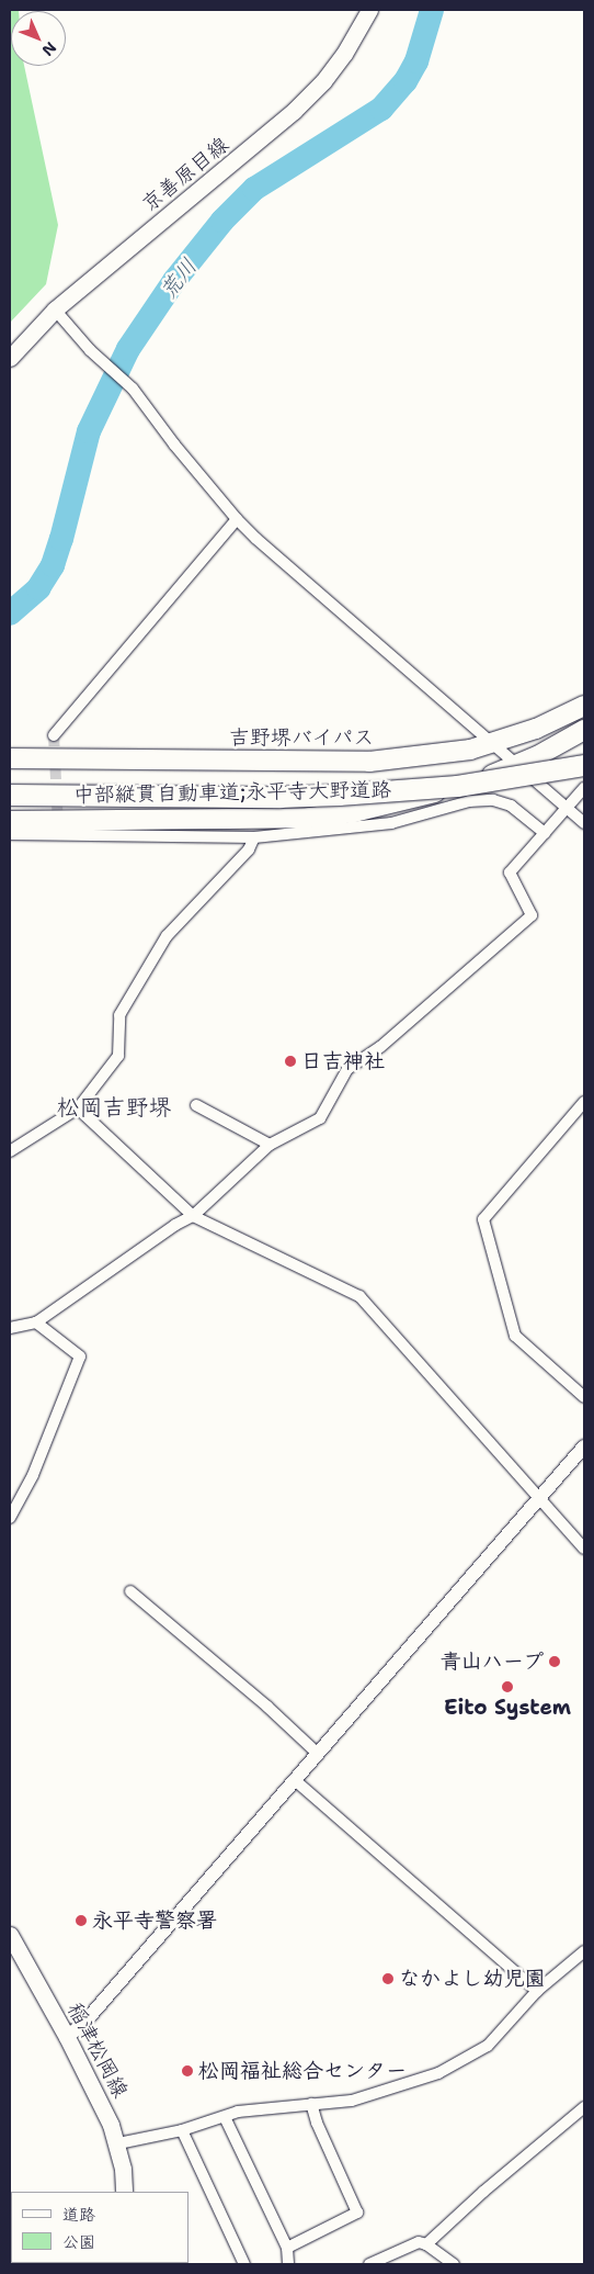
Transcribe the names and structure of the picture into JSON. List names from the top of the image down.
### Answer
{
  "streets": {
    "highway": ["吉野堺バイパス", "中部縦貫自動車道;永平寺大野道路"],
    "main road": ["京善原目線", "稲津松岡線"]
  },
  "districts": ["松岡吉野堺"],
  "water": ["荒川"],
  "places": [
    "日吉神社",
    "青山ハープ",
    "Eito System",
    "永平寺警察署",
    "なかよし幼児園",
    "松岡福祉総合センター"
  ],
  "legend": ["道路", "公園"],
  "north": "bottom right"
}
